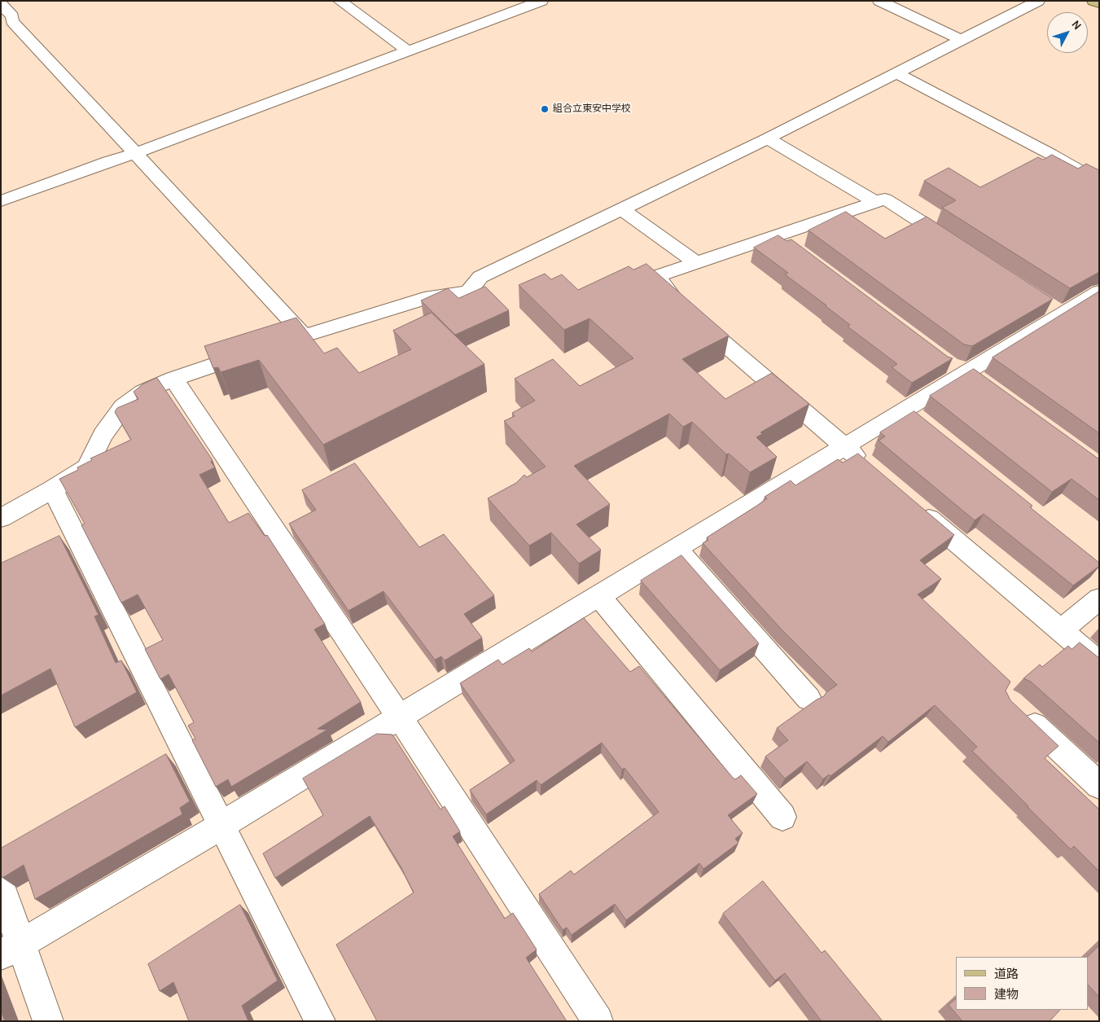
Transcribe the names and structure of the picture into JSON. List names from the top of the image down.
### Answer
{
  "places": ["組合立東安中学校"],
  "legend": ["道路", "建物"],
  "north": "top right"
}
